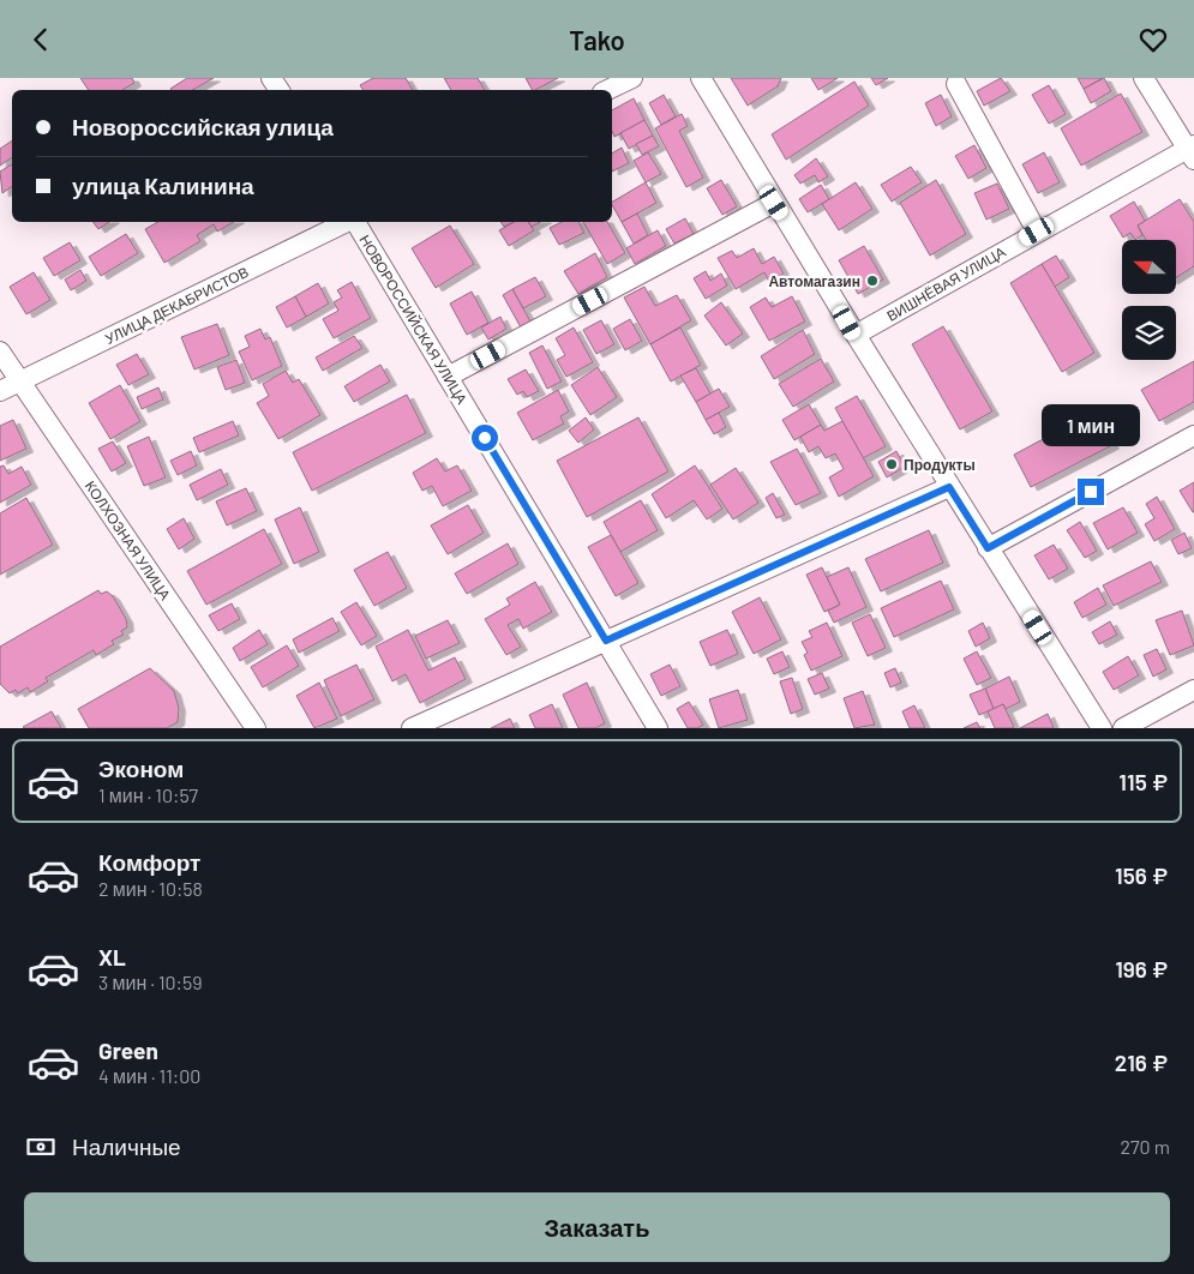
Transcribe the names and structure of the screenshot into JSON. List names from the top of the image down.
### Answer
{
  "streets": {
    "street": [
      "ВИШНЁВАЯ УЛИЦА",
      "УЛИЦА ДЕКАБРИСТОВ",
      "НОВОРОССИЙСКАЯ УЛИЦА",
      "КОЛХОЗНАЯ УЛИЦА"
    ]
  },
  "crossings": [
    ["УЛИЦА ДЕКАБРИСТОВ", "КОЛХОЗНАЯ УЛИЦА"]
  ],
  "places": ["Автомагазин", "Продукты"],
  "north": "left",
  "page": {
    "header": "Tako",
    "banner": ["Новороссийская улица", "улица Калинина"],
    "bubble": "1 мин",
    "list": [
      {
        "name": "Эконом",
        "note": "1 мин · 10:57",
        "value": "115 ₽"
      },
      {
        "name": "Комфорт",
        "note": "2 мин · 10:58",
        "value": "156 ₽"
      },
      {
        "name": "XL",
        "note": "3 мин · 10:59",
        "value": "196 ₽"
      },
      {
        "name": "Green",
        "note": "4 мин · 11:00",
        "value": "216 ₽"
      }
    ],
    "pay": ["Наличные", "270 m"],
    "buttons": "Заказать"
  }
}
